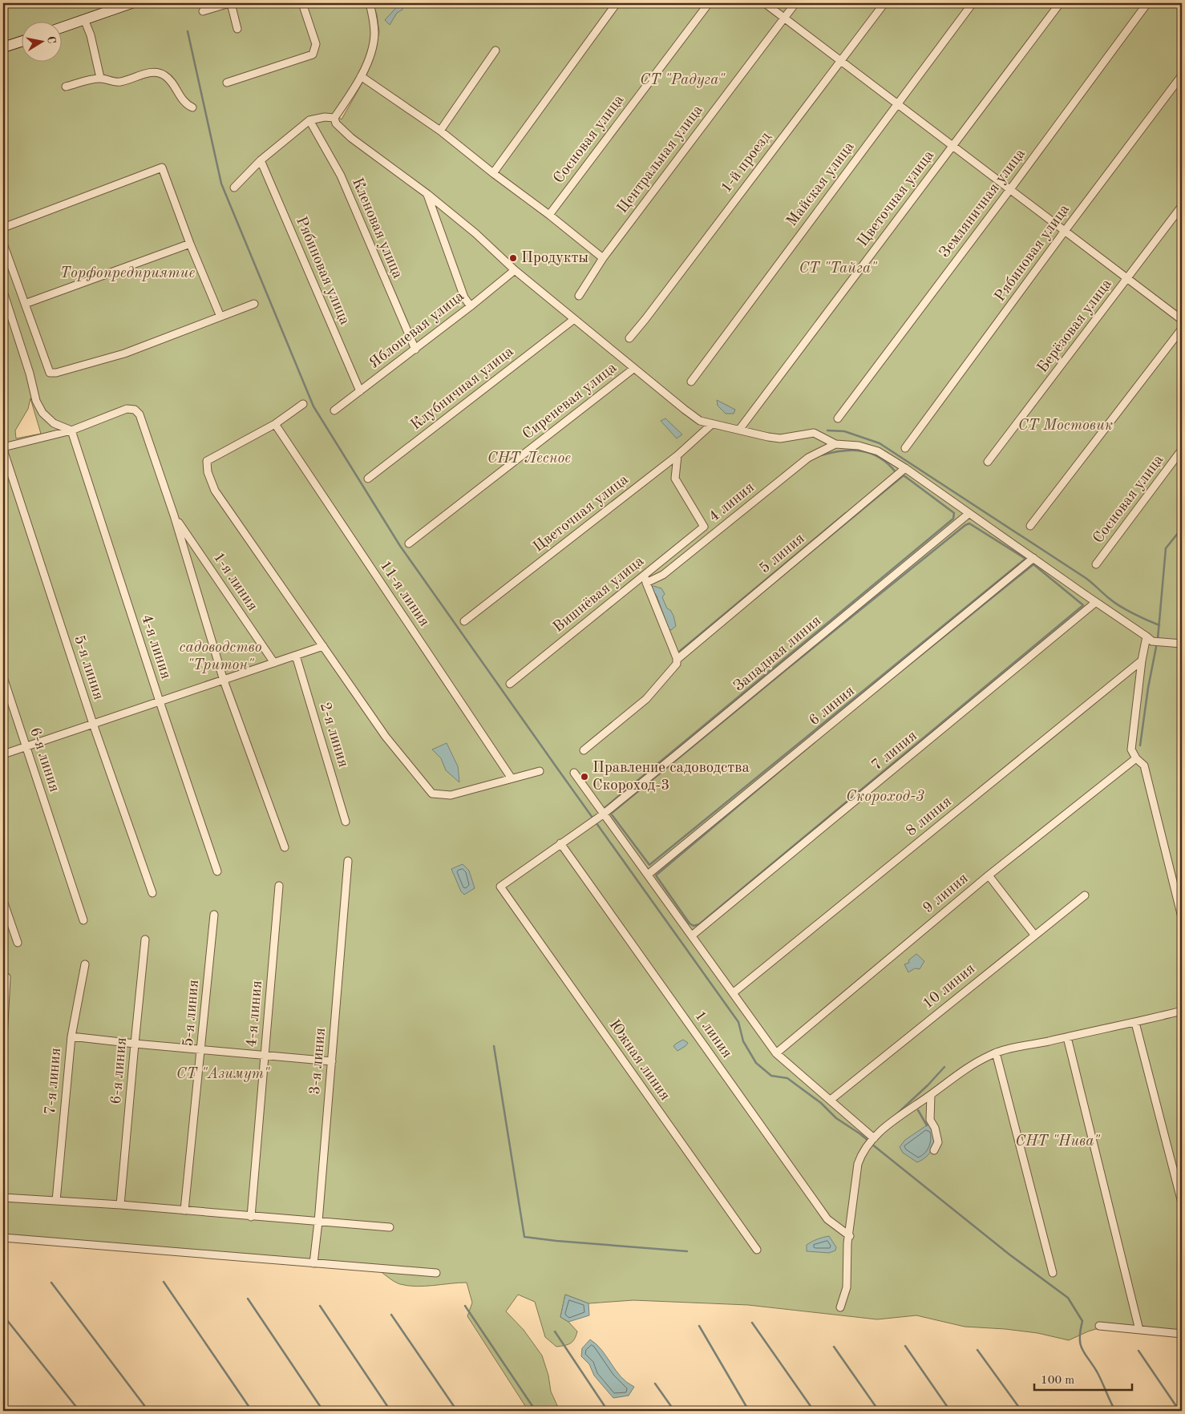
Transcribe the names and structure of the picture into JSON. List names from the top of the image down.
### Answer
{
  "streets": {
    "street": [
      "Сосновая улица",
      "Центральная улица",
      "1-й проезд",
      "Майская улица",
      "Цветочная улица",
      "Земляничная улица",
      "Кленовая улица",
      "Рябиновая улица",
      "Берёзовая улица",
      "Яблоневая улица",
      "Клубничная улица",
      "Сиреневая улица",
      "4 линия",
      "5 линия",
      "1-я линия",
      "11-я линия",
      "Вишнёвая улица",
      "4-я линия",
      "Западная линия",
      "5-я линия",
      "6 линия",
      "2-я линия",
      "7 линия",
      "6-я линия",
      "8 линия",
      "9 линия",
      "10 линия",
      "1 линия",
      "Южная линия",
      "3-я линия",
      "7-я линия"
    ]
  },
  "crossings": [
    ["Цветочная улица", "Вишнёвая улица"],
    ["Кленовая улица", "Яблоневая улица"],
    ["Рябиновая улица", "Яблоневая улица"],
    ["Западная линия", "1 линия"],
    ["Западная линия", "Южная линия"]
  ],
  "parks": [
    "СТ \"Радуга\"",
    "СТ \"Тайга\"",
    "Торфопредприятие",
    "СТ Мостовик",
    "СНТ Лесное",
    "садоводство \"Тритон\"",
    "Скороход-3",
    "СТ \"Азимут\"",
    "СНТ \"Нива\""
  ],
  "places": ["Продукты", "Правление садоводства Скороход-3"],
  "scale_bar": "100 m",
  "north": "right"
}
